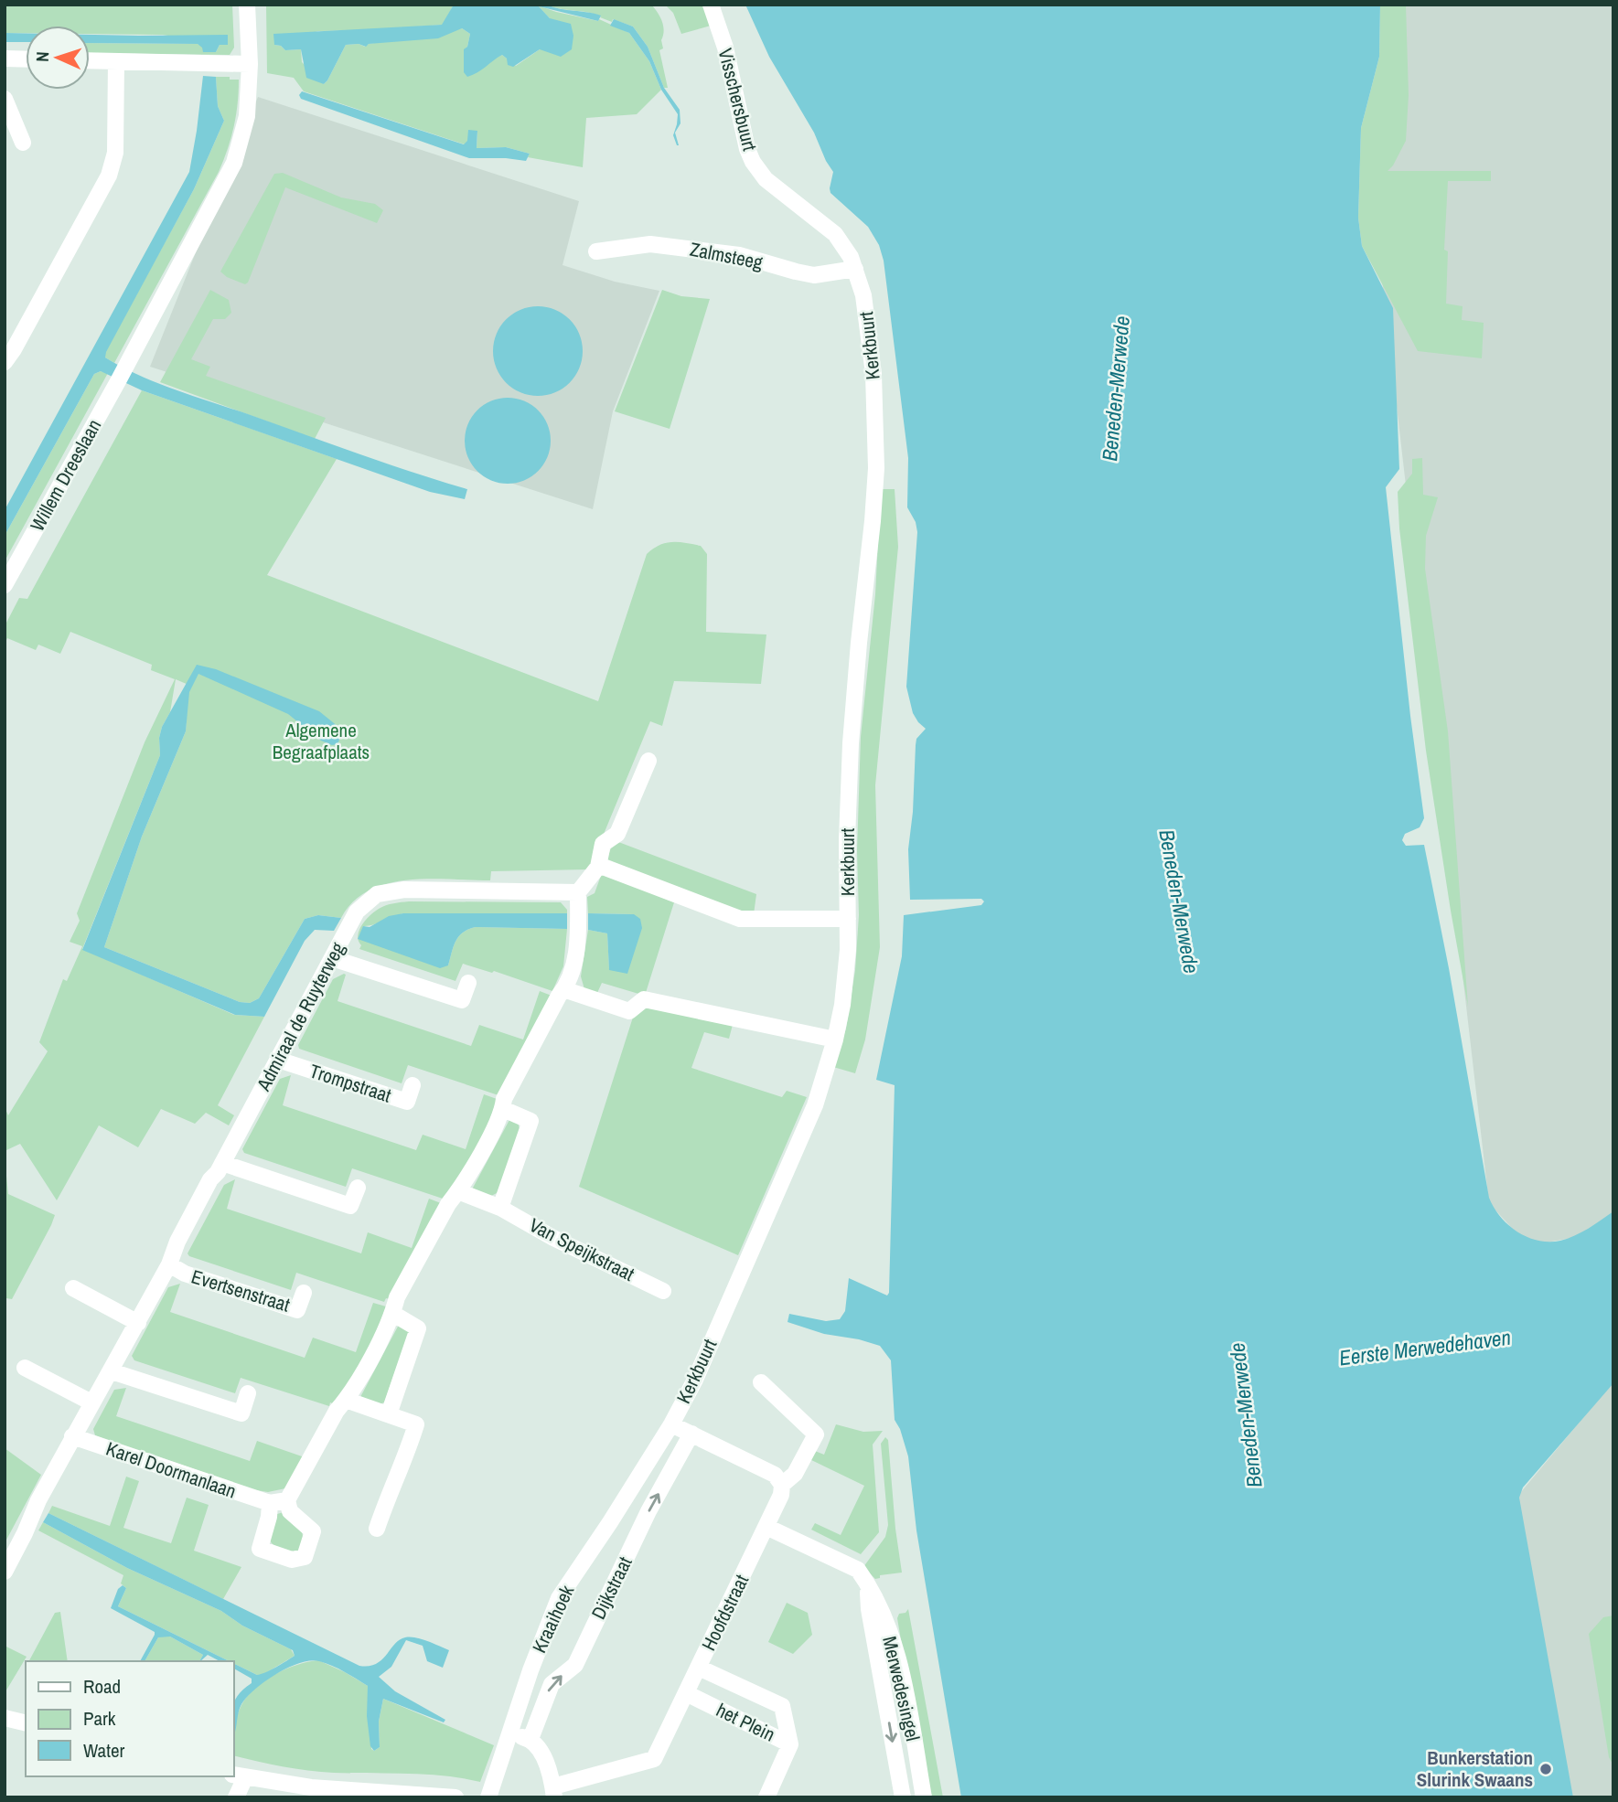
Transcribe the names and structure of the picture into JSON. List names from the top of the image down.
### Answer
{
  "streets": {
    "street": [
      "Visschersbuurt",
      "Zalmsteeg",
      "Kerkbuurt",
      "Willem Dreeslaan",
      "Admiraal de Ruyterweg",
      "Trompstraat",
      "Van Speijkstraat",
      "Evertsenstraat",
      "Karel Doormanlaan",
      "Dijkstraat",
      "Hoofdstraat",
      "Kraaihoek",
      "Merwedesingel",
      "het Plein"
    ]
  },
  "crossings": [
    ["Visschersbuurt", "Zalmsteeg"],
    ["Visschersbuurt", "Kerkbuurt"],
    ["Zalmsteeg", "Kerkbuurt"],
    ["Kerkbuurt", "Kraaihoek"],
    ["Admiraal de Ruyterweg", "Trompstraat"],
    ["Admiraal de Ruyterweg", "Evertsenstraat"],
    ["Admiraal de Ruyterweg", "Karel Doormanlaan"],
    ["Hoofdstraat", "Merwedesingel"],
    ["Hoofdstraat", "het Plein"]
  ],
  "one_way": ["Dijkstraat"],
  "water": ["Beneden-Merwede", "Eerste Merwedehaven"],
  "parks": ["Algemene Begraafplaats"],
  "places": ["Bunkerstation Slurink Swaans"],
  "legend": ["Road", "Park", "Water"],
  "north": "left"
}
